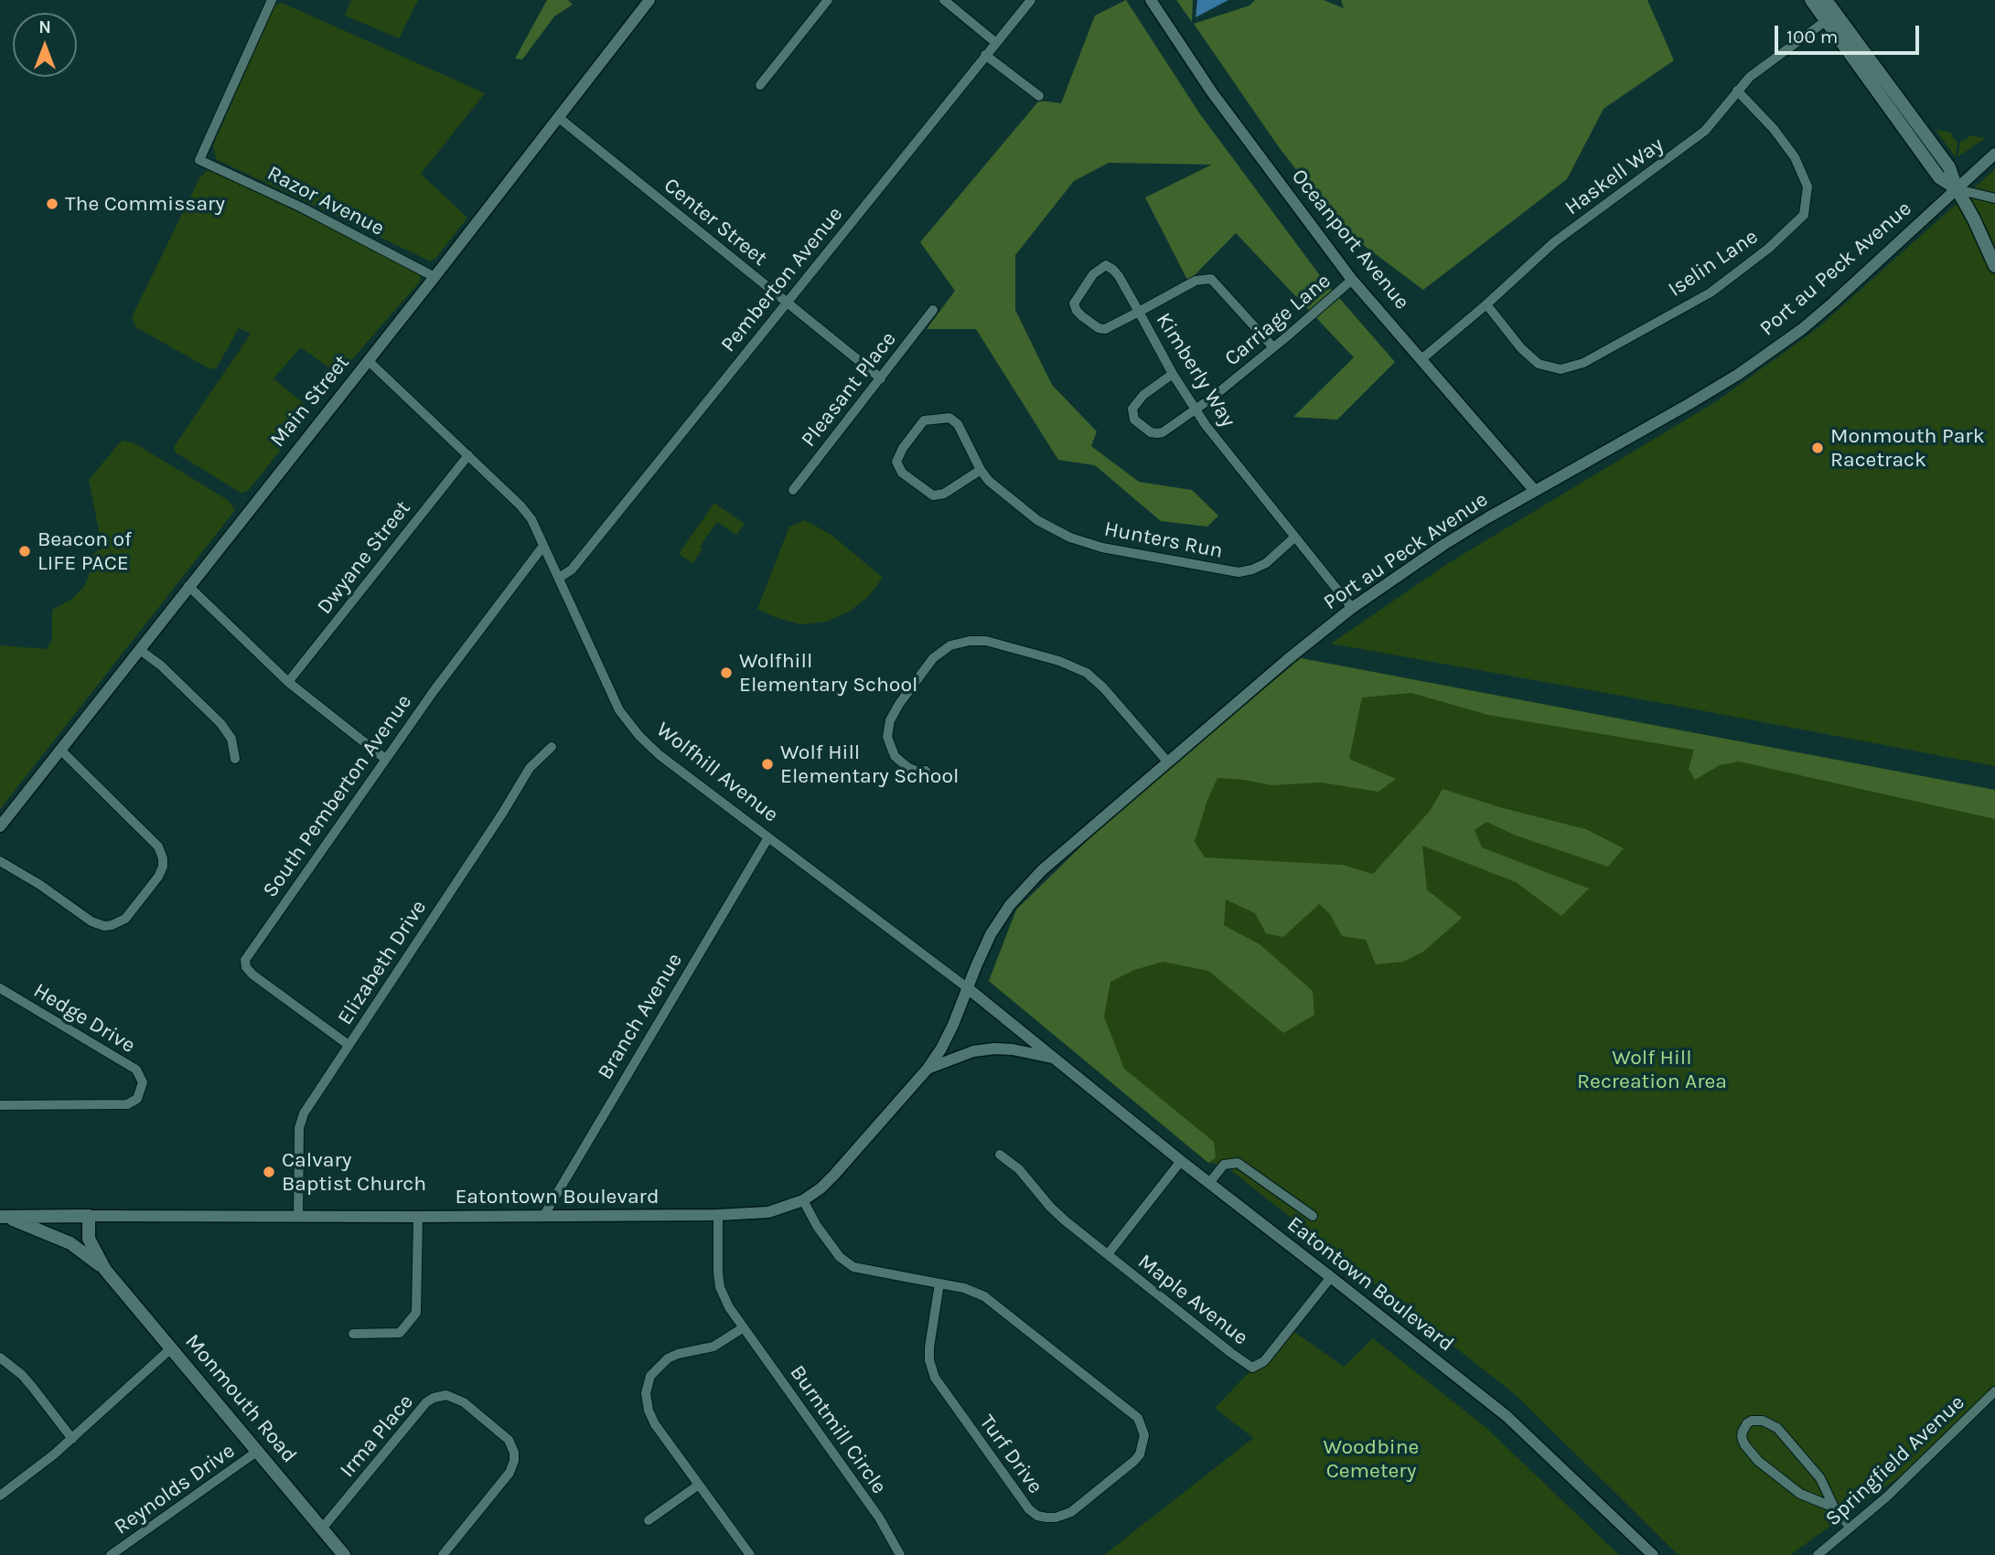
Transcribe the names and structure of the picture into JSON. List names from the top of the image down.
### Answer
{
  "streets": {
    "main road": ["Monmouth Road"],
    "street": [
      "Haskell Way",
      "Razor Avenue",
      "Center Street",
      "Oceanport Avenue",
      "Iselin Lane",
      "Port au Peck Avenue",
      "Pemberton Avenue",
      "Carriage Lane",
      "Kimberly Way",
      "Pleasant Place",
      "Main Street",
      "Hunters Run",
      "Dwyane Street",
      "Wolfhill Avenue",
      "South Pemberton Avenue",
      "Elizabeth Drive",
      "Branch Avenue",
      "Hedge Drive",
      "Eatontown Boulevard",
      "Maple Avenue",
      "Burntmill Circle",
      "Irma Place",
      "Turf Drive",
      "Springfield Avenue",
      "Reynolds Drive"
    ]
  },
  "crossings": [
    ["Haskell Way", "Oceanport Avenue"],
    ["Haskell Way", "Iselin Lane"],
    ["Razor Avenue", "Main Street"],
    ["Center Street", "Pemberton Avenue"],
    ["Center Street", "Pleasant Place"],
    ["Center Street", "Main Street"],
    ["Oceanport Avenue", "Port au Peck Avenue"],
    ["Oceanport Avenue", "Carriage Lane"],
    ["Port au Peck Avenue", "Kimberly Way"],
    ["Port au Peck Avenue", "Wolfhill Avenue"],
    ["Port au Peck Avenue", "Eatontown Boulevard"],
    ["Pemberton Avenue", "Wolfhill Avenue"],
    ["Carriage Lane", "Kimberly Way"],
    ["Kimberly Way", "Hunters Run"],
    ["Main Street", "Wolfhill Avenue"],
    ["Dwyane Street", "Wolfhill Avenue"],
    ["Wolfhill Avenue", "South Pemberton Avenue"],
    ["Wolfhill Avenue", "Branch Avenue"],
    ["Wolfhill Avenue", "Eatontown Boulevard"],
    ["South Pemberton Avenue", "Elizabeth Drive"],
    ["Elizabeth Drive", "Eatontown Boulevard"],
    ["Branch Avenue", "Eatontown Boulevard"],
    ["Eatontown Boulevard", "Maple Avenue"],
    ["Eatontown Boulevard", "Monmouth Road"],
    ["Eatontown Boulevard", "Burntmill Circle"],
    ["Eatontown Boulevard", "Turf Drive"],
    ["Monmouth Road", "Irma Place"],
    ["Monmouth Road", "Reynolds Drive"]
  ],
  "parks": ["Wolf Hill Recreation Area", "Woodbine Cemetery"],
  "places": [
    "The Commissary",
    "Monmouth Park Racetrack",
    "Beacon of LIFE PACE",
    "Wolfhill Elementary School",
    "Wolf Hill Elementary School",
    "Calvary Baptist Church"
  ],
  "scale_bar": "100 m",
  "north": "top"
}
